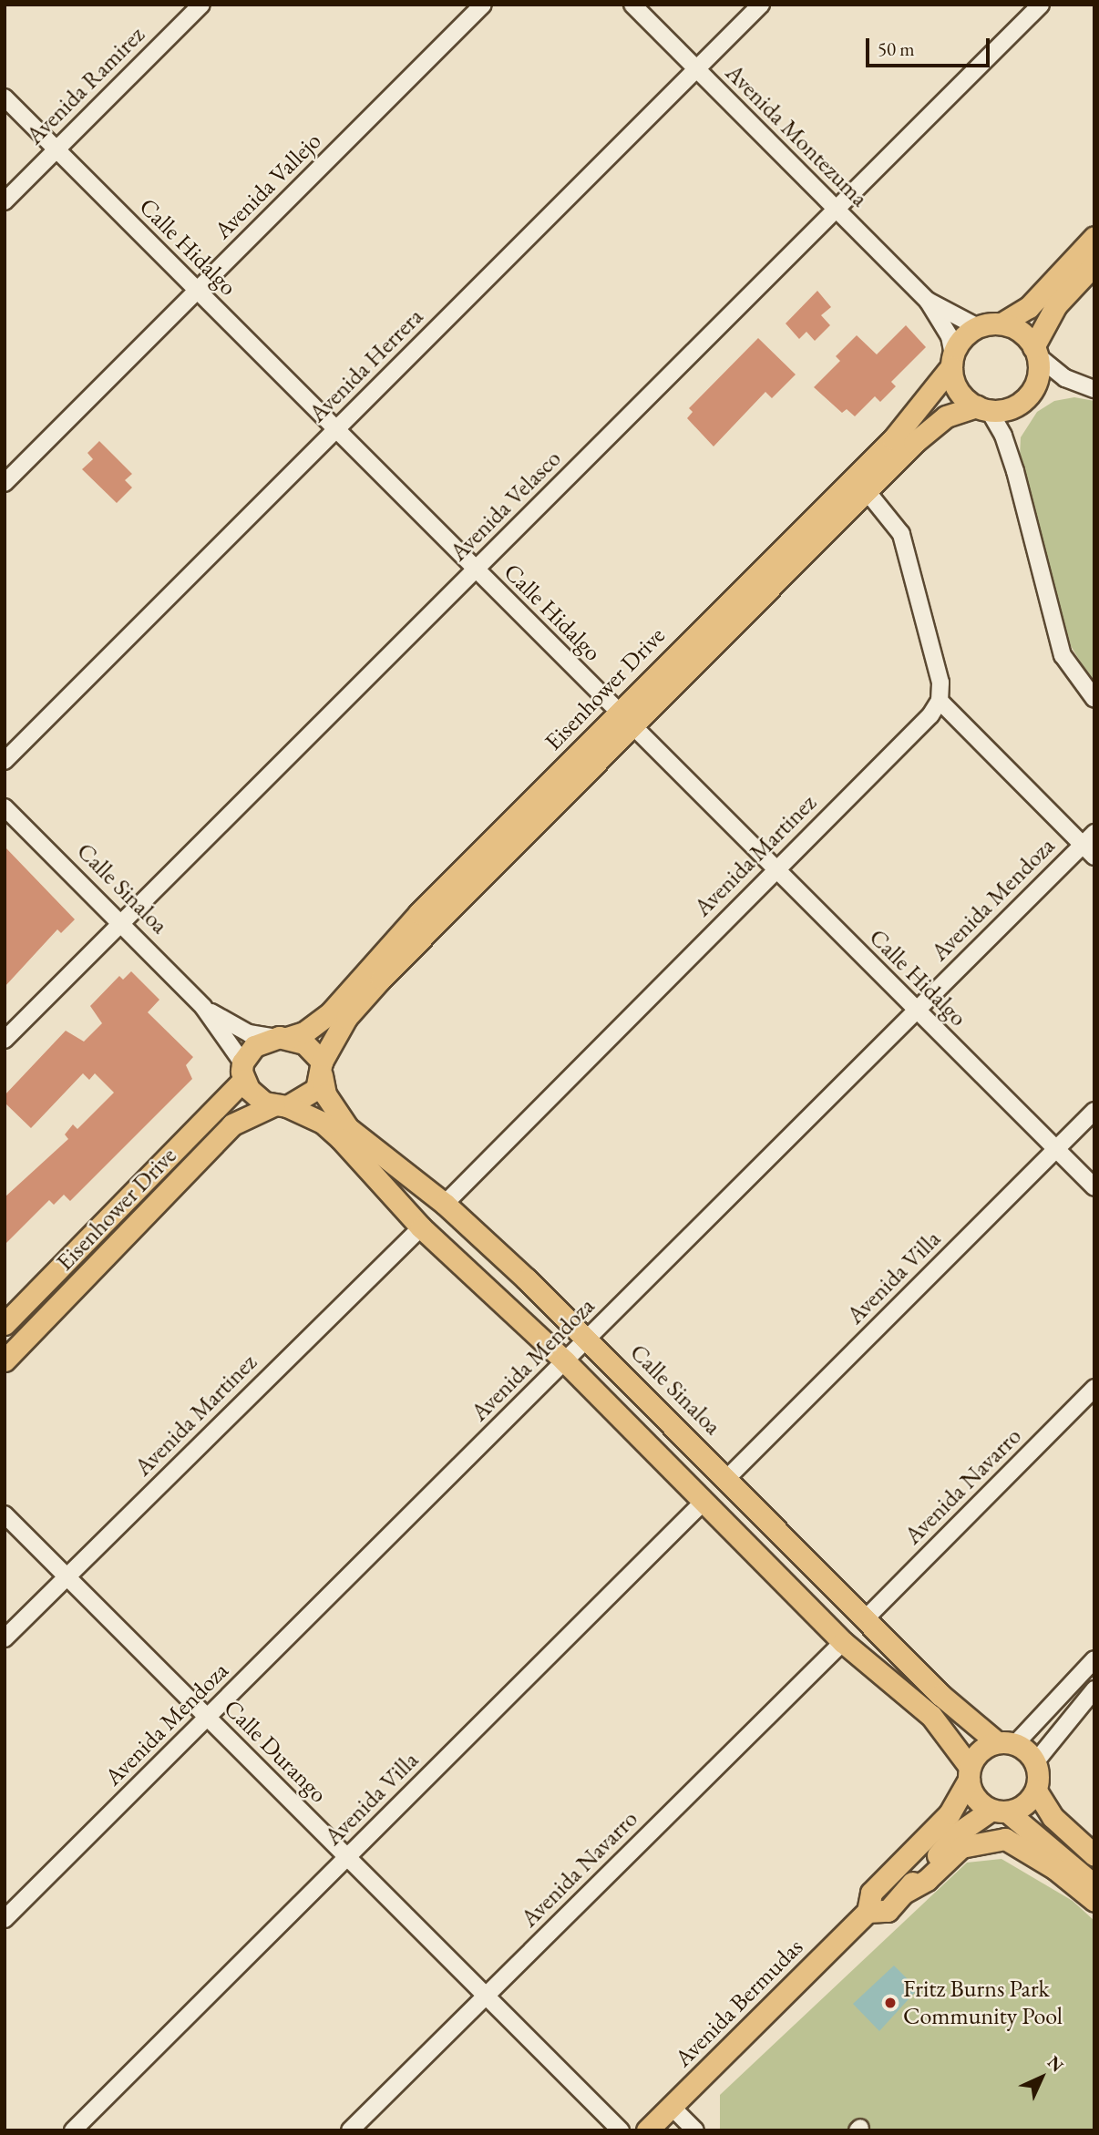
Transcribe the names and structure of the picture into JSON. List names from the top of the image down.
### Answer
{
  "streets": {
    "main road": ["Eisenhower Drive", "Calle Sinaloa", "Avenida Bermudas"],
    "street": [
      "Avenida Ramirez",
      "Avenida Montezuma",
      "Avenida Vallejo",
      "Calle Hidalgo",
      "Avenida Herrera",
      "Avenida Velasco",
      "Avenida Martinez",
      "Avenida Mendoza",
      "Avenida Villa",
      "Avenida Navarro",
      "Calle Durango"
    ]
  },
  "crossings": [
    ["Avenida Ramirez", "Calle Hidalgo"],
    ["Avenida Montezuma", "Avenida Herrera"],
    ["Avenida Montezuma", "Avenida Velasco"],
    ["Avenida Montezuma", "Eisenhower Drive"],
    ["Avenida Vallejo", "Calle Hidalgo"],
    ["Calle Hidalgo", "Avenida Herrera"],
    ["Calle Hidalgo", "Avenida Velasco"],
    ["Calle Hidalgo", "Eisenhower Drive"],
    ["Calle Hidalgo", "Avenida Martinez"],
    ["Calle Hidalgo", "Avenida Mendoza"],
    ["Calle Hidalgo", "Avenida Villa"],
    ["Avenida Velasco", "Calle Sinaloa"],
    ["Eisenhower Drive", "Calle Sinaloa"],
    ["Avenida Martinez", "Calle Sinaloa"],
    ["Avenida Martinez", "Calle Durango"],
    ["Calle Sinaloa", "Avenida Mendoza"],
    ["Calle Sinaloa", "Avenida Villa"],
    ["Calle Sinaloa", "Avenida Navarro"],
    ["Calle Sinaloa", "Avenida Bermudas"],
    ["Avenida Mendoza", "Calle Durango"],
    ["Avenida Villa", "Calle Durango"],
    ["Avenida Navarro", "Calle Durango"]
  ],
  "places": ["Fritz Burns Park Community Pool"],
  "scale_bar": "50 m",
  "north": "top right"
}
